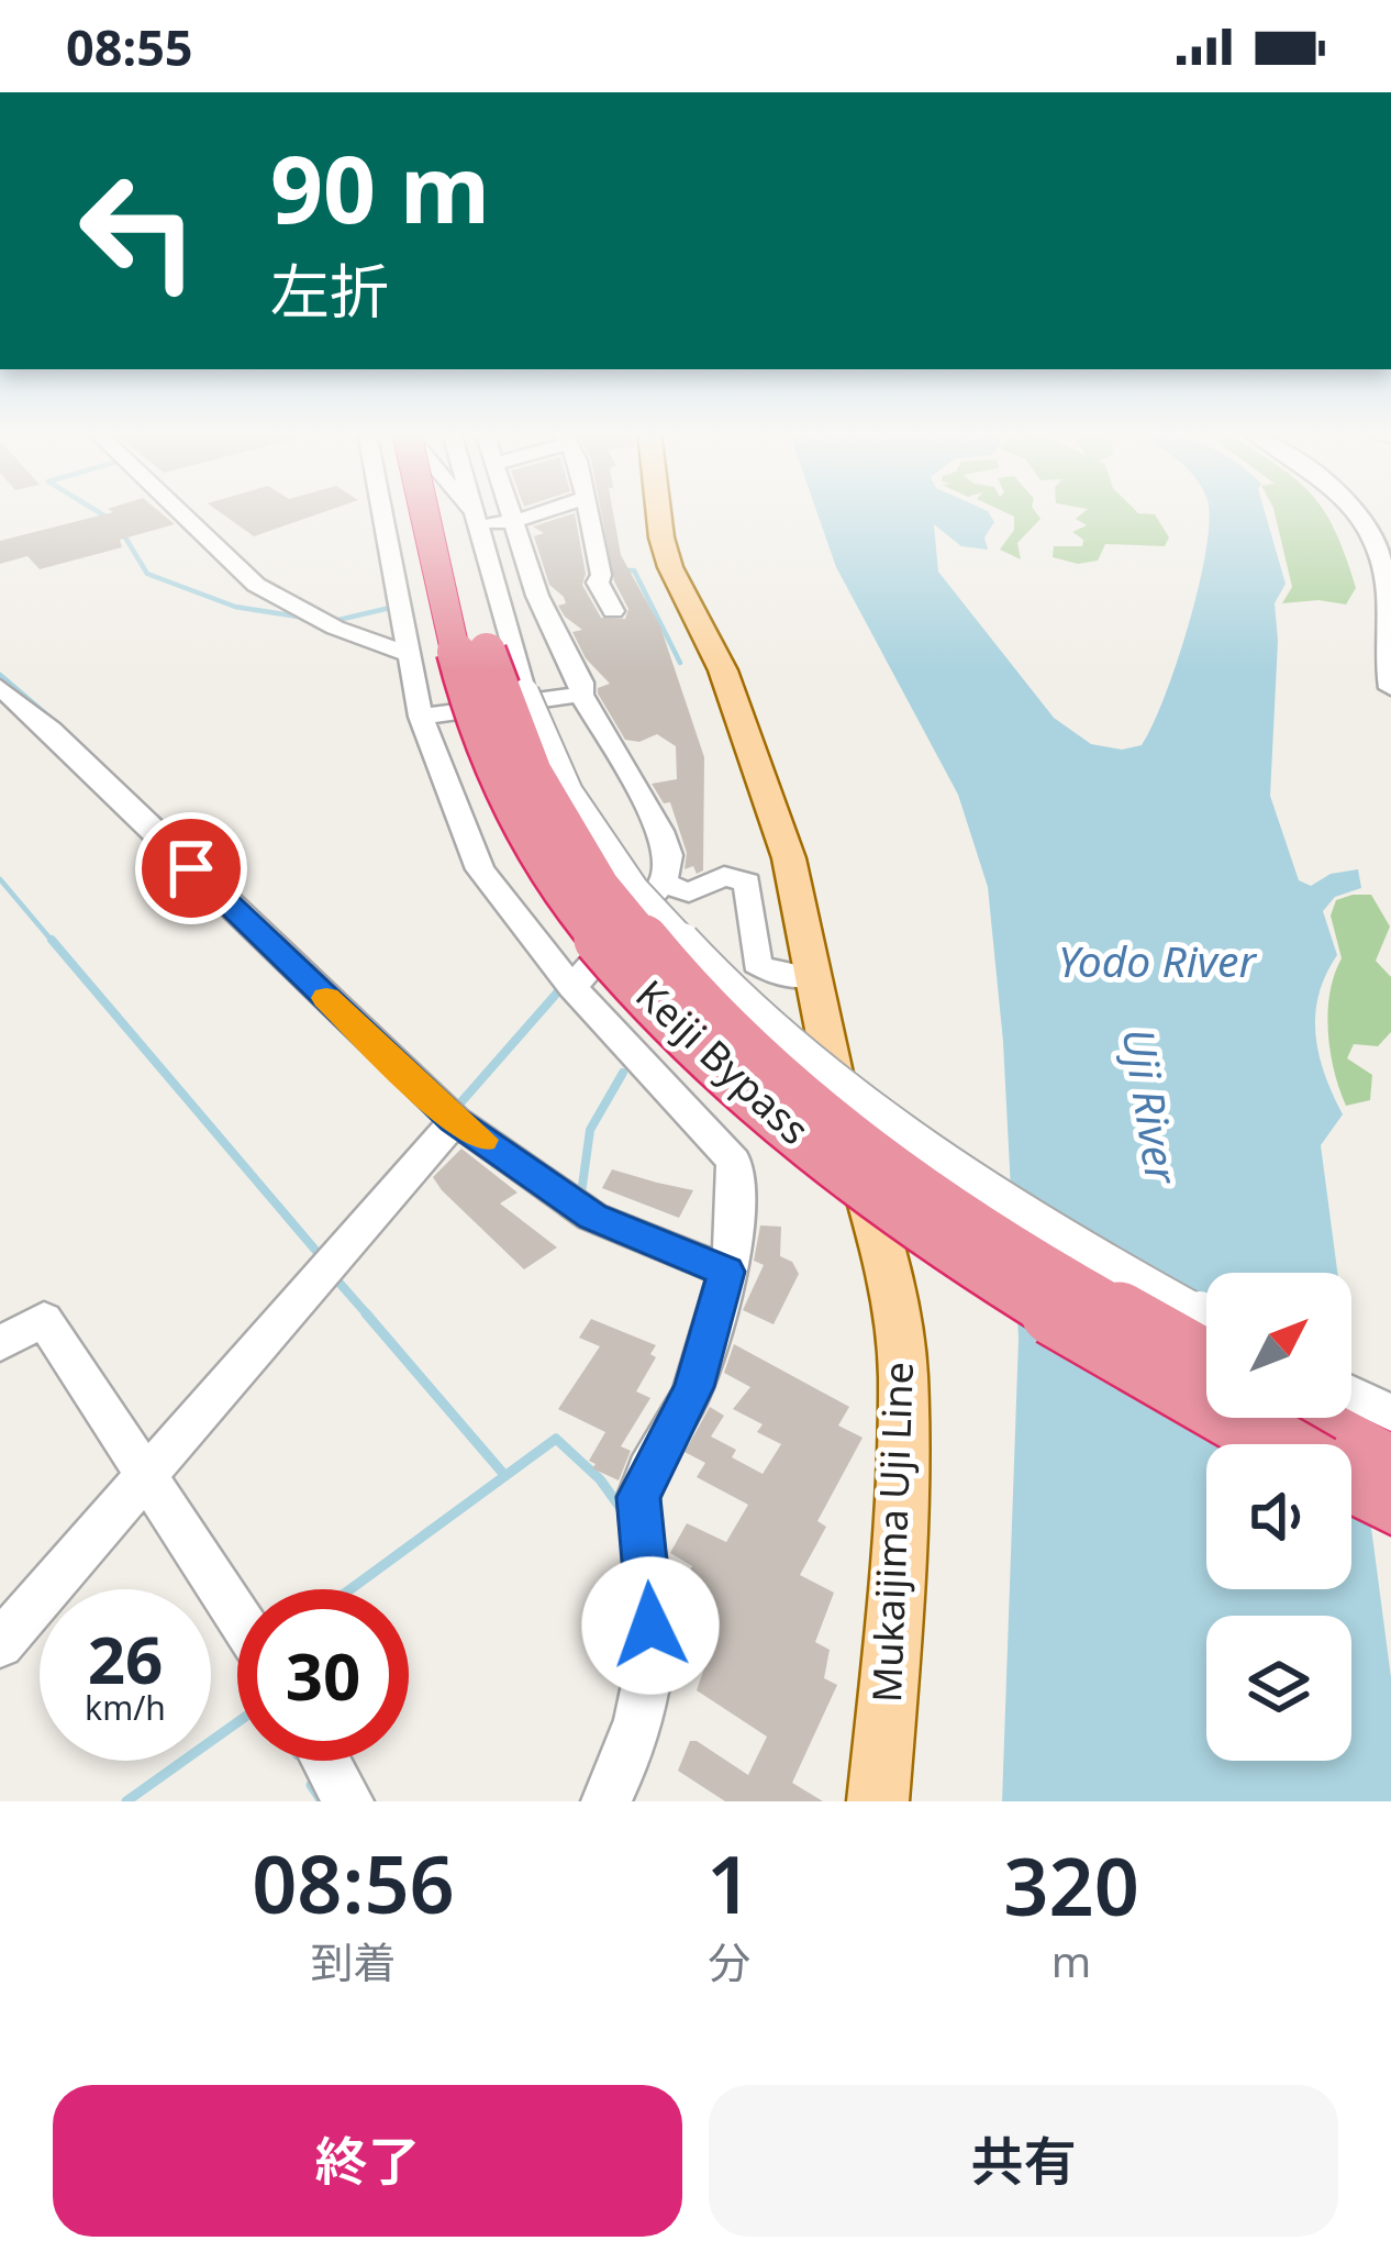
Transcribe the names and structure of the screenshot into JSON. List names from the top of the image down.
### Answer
{
  "streets": {
    "highway": ["Keiji Bypass"],
    "main road": ["Mukaijima Uji Line"]
  },
  "water": ["Yodo River", "Uji River"],
  "north": "top right",
  "page": {
    "status": "08:55",
    "turn": ["90 m", "左折"],
    "speed": "26 km/h",
    "limit": "30",
    "eta": [
      "08:56",
      "到着",
      "1",
      "分",
      "320",
      "m"
    ],
    "buttons": ["終了", "共有"]
  }
}
